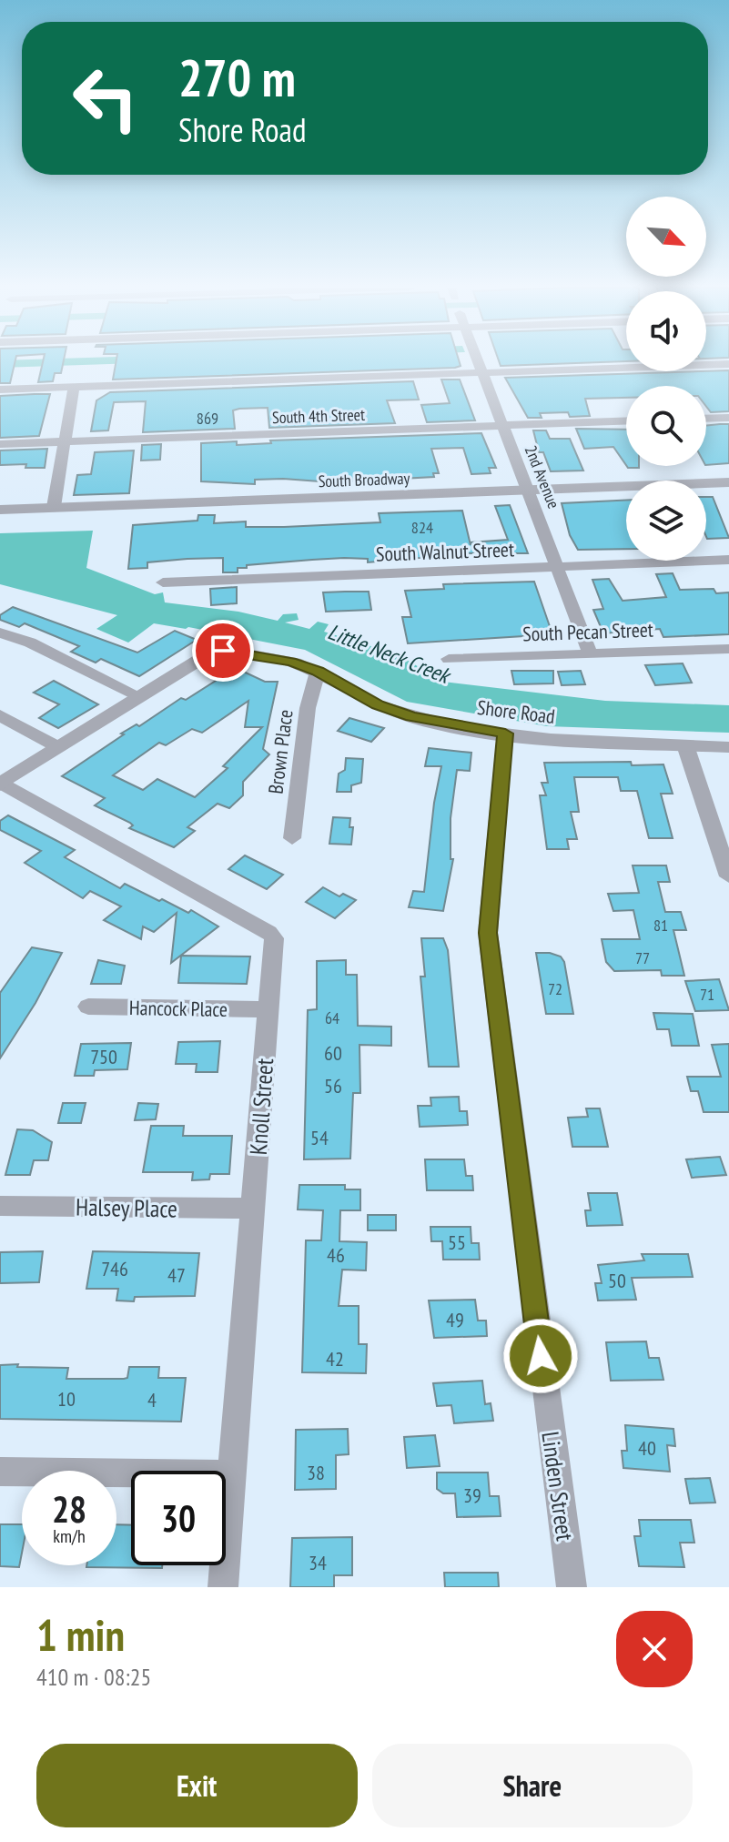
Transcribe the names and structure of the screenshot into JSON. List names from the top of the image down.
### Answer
{
  "streets": {
    "street": [
      "South 4th Street",
      "2nd Avenue",
      "South Broadway",
      "South Walnut Street",
      "South Pecan Street",
      "Shore Road",
      "Brown Place",
      "Hancock Place",
      "Knoll Street",
      "Halsey Place",
      "Linden Street"
    ]
  },
  "crossings": [
    ["South 4th Street", "2nd Avenue"],
    ["2nd Avenue", "South Broadway"],
    ["2nd Avenue", "South Walnut Street"],
    ["2nd Avenue", "South Pecan Street"],
    ["Shore Road", "Brown Place"],
    ["Shore Road", "Knoll Street"],
    ["Shore Road", "Linden Street"],
    ["Hancock Place", "Knoll Street"],
    ["Knoll Street", "Halsey Place"]
  ],
  "water": ["Little Neck Creek"],
  "house_numbers": [
    "869",
    "824",
    "81",
    "77",
    "72",
    "71",
    "64",
    "60",
    "750",
    "56",
    "54",
    "55",
    "46",
    "746",
    "47",
    "50",
    "49",
    "42",
    "10",
    "4",
    "40",
    "38",
    "39",
    "34"
  ],
  "north": "bottom right",
  "page": {
    "turn": ["270 m", "Shore Road"],
    "speed": "28 km/h",
    "limit": "30",
    "heading": ["1 min", "410 m · 08:25"],
    "buttons": ["Exit", "Share"]
  }
}
